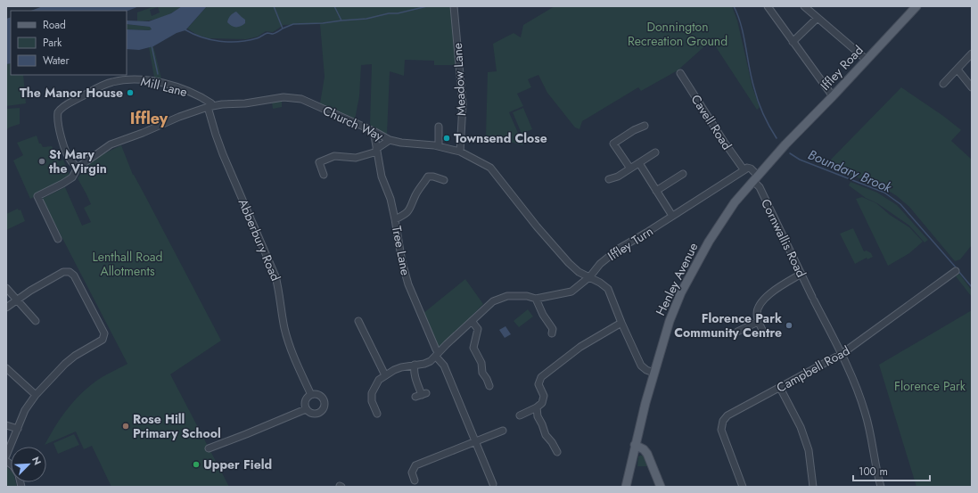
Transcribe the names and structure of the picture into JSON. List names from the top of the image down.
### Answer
{
  "streets": {
    "main road": ["Iffley Road", "Henley Avenue"],
    "street": [
      "Meadow Lane",
      "Mill Lane",
      "Cavell Road",
      "Church Way",
      "Cornwallis Road",
      "Abberbury Road",
      "Iffley Turn",
      "Tree Lane",
      "Campbell Road"
    ]
  },
  "crossings": [
    ["Iffley Road", "Henley Avenue"],
    ["Meadow Lane", "Church Way"],
    ["Mill Lane", "Church Way"],
    ["Mill Lane", "Abberbury Road"],
    ["Cavell Road", "Iffley Turn"],
    ["Church Way", "Abberbury Road"],
    ["Church Way", "Iffley Turn"],
    ["Church Way", "Tree Lane"],
    ["Cornwallis Road", "Henley Avenue"],
    ["Cornwallis Road", "Campbell Road"]
  ],
  "districts": ["Iffley"],
  "water": ["Boundary Brook"],
  "parks": ["Donnington Recreation Ground", "Lenthall Road Allotments", "Florence Park"],
  "places": [
    "The Manor House",
    "Townsend Close",
    "St Mary the Virgin",
    "Florence Park Community Centre",
    "Rose Hill Primary School",
    "Upper Field"
  ],
  "legend": ["Road", "Park", "Water"],
  "scale_bar": "100 m",
  "north": "top right"
}
